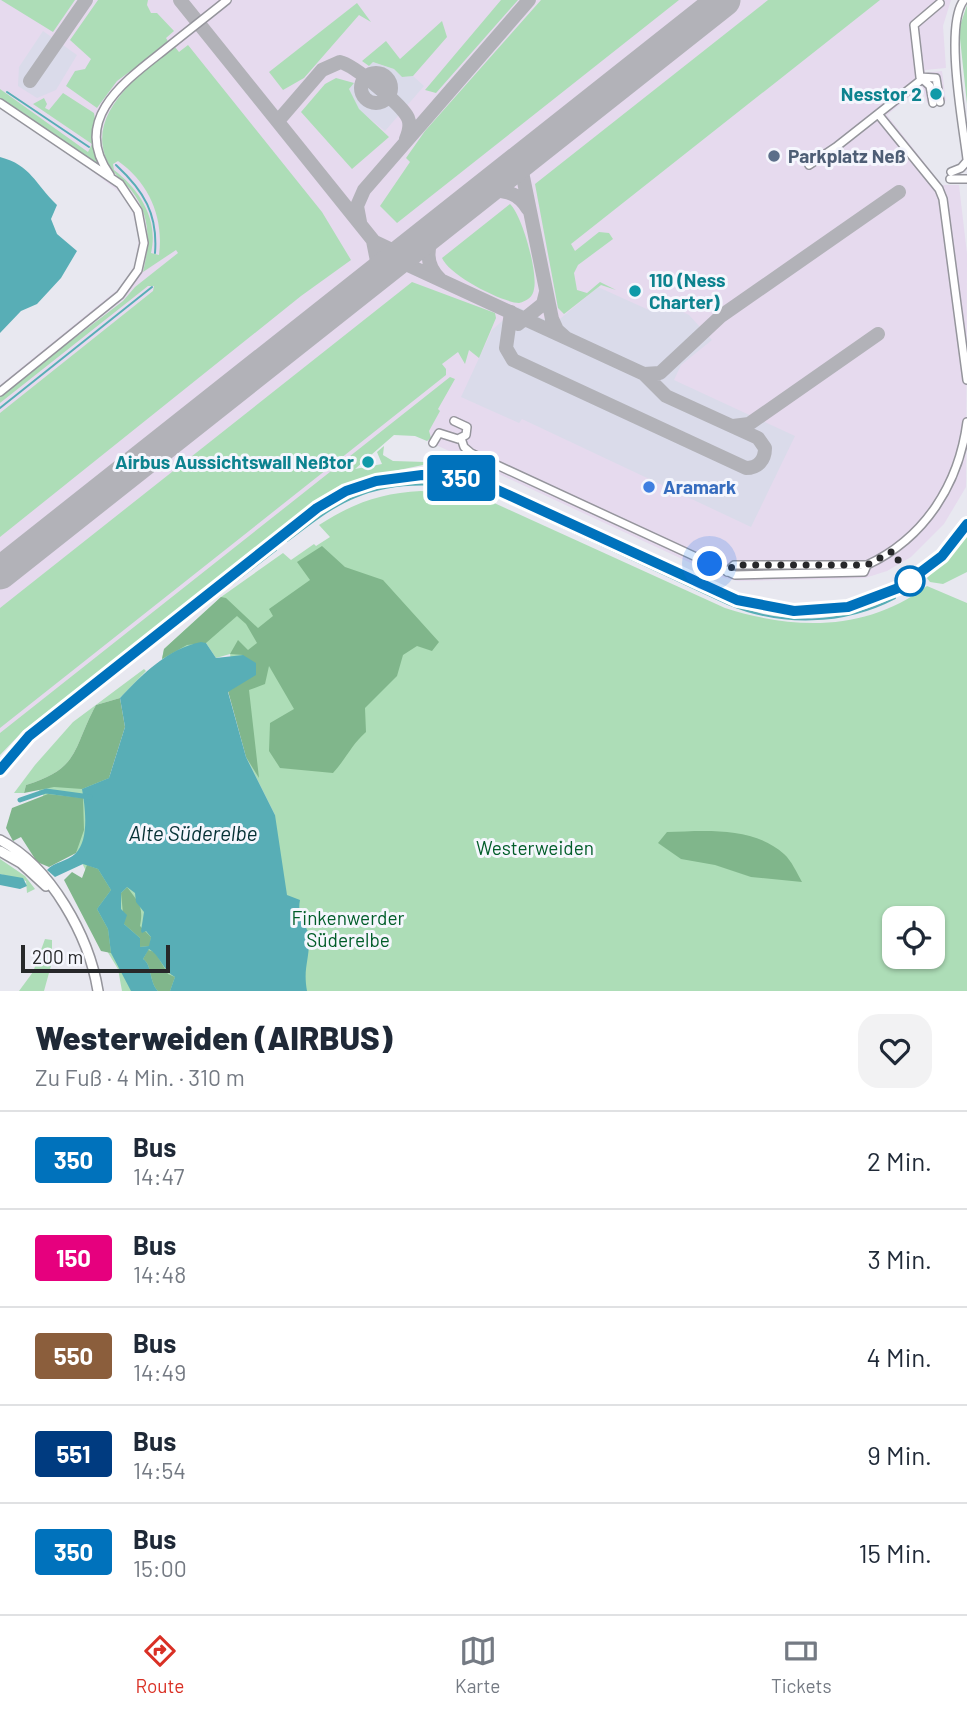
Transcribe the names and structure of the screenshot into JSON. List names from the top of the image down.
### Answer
{
  "water": ["Alte Süderelbe"],
  "parks": ["Westerweiden", "Finkenwerder Süderelbe"],
  "places": [
    "Nesstor 2",
    "Parkplatz Neß",
    "110 (Ness Charter)",
    "Airbus Aussichtswall Neßtor",
    "Aramark"
  ],
  "lines": ["bus line 350"],
  "scale_bar": "200 m",
  "page": {
    "on_map": "350",
    "scale": "200 m",
    "heading": ["Westerweiden (AIRBUS)", "Zu Fuß · 4 Min. · 310 m"],
    "list": [
      {
        "mark": "350",
        "name": "Bus",
        "note": "14:47",
        "value": "2 Min."
      },
      {
        "mark": "150",
        "name": "Bus",
        "note": "14:48",
        "value": "3 Min."
      },
      {
        "mark": "550",
        "name": "Bus",
        "note": "14:49",
        "value": "4 Min."
      },
      {
        "mark": "551",
        "name": "Bus",
        "note": "14:54",
        "value": "9 Min."
      },
      {
        "mark": "350",
        "name": "Bus",
        "note": "15:00",
        "value": "15 Min."
      }
    ],
    "tabs": ["Route", "Karte", "Tickets"]
  }
}
